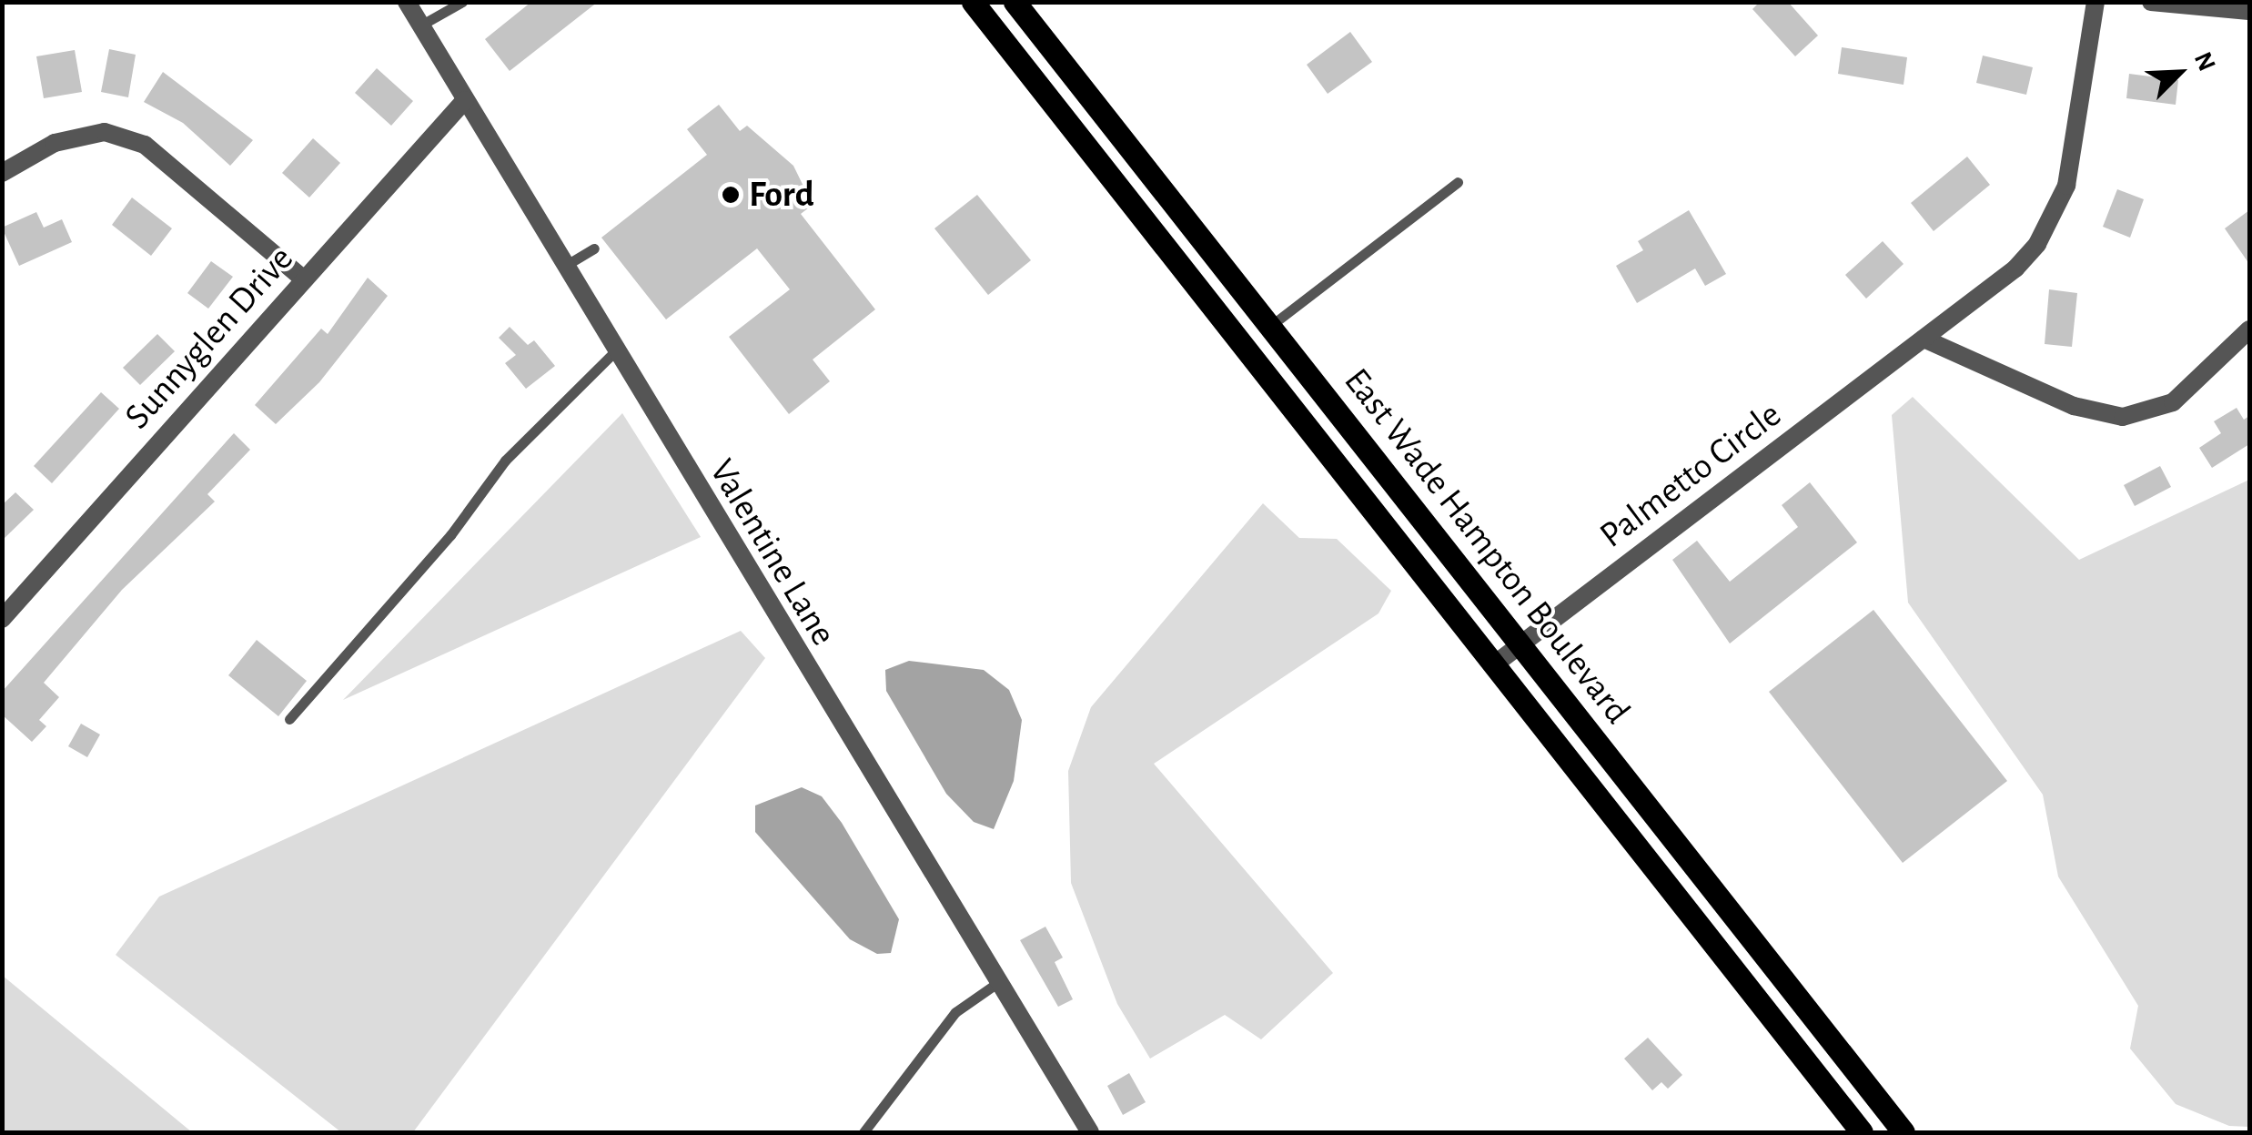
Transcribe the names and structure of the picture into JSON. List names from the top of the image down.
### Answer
{
  "streets": {
    "main road": ["East Wade Hampton Boulevard"],
    "street": ["Sunnyglen Drive", "Palmetto Circle", "Valentine Lane"]
  },
  "crossings": [
    ["Sunnyglen Drive", "Valentine Lane"],
    ["Palmetto Circle", "East Wade Hampton Boulevard"]
  ],
  "places": ["Ford"],
  "north": "top right"
}
